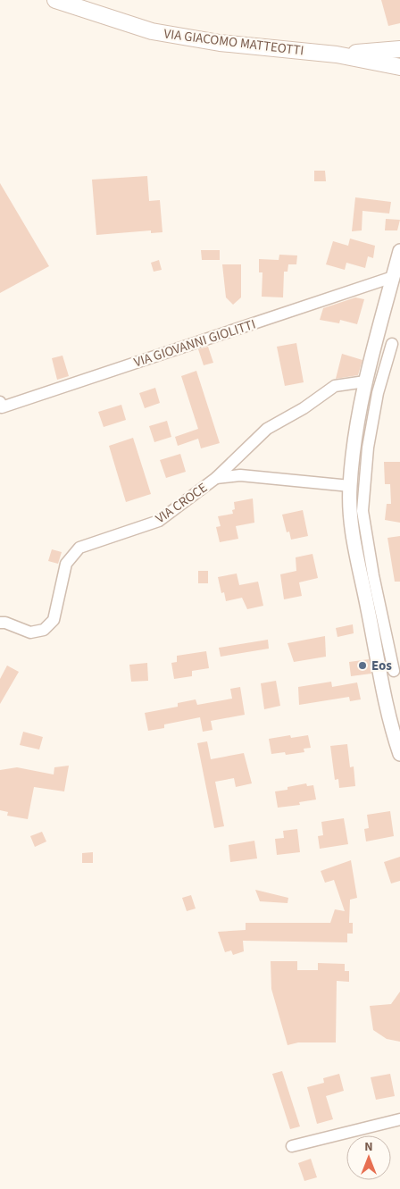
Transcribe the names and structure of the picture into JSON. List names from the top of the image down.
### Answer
{
  "streets": {
    "main road": ["VIA GIACOMO MATTEOTTI"],
    "street": ["VIA GIOVANNI GIOLITTI", "VIA CROCE"]
  },
  "places": ["Eos"],
  "north": "top"
}
